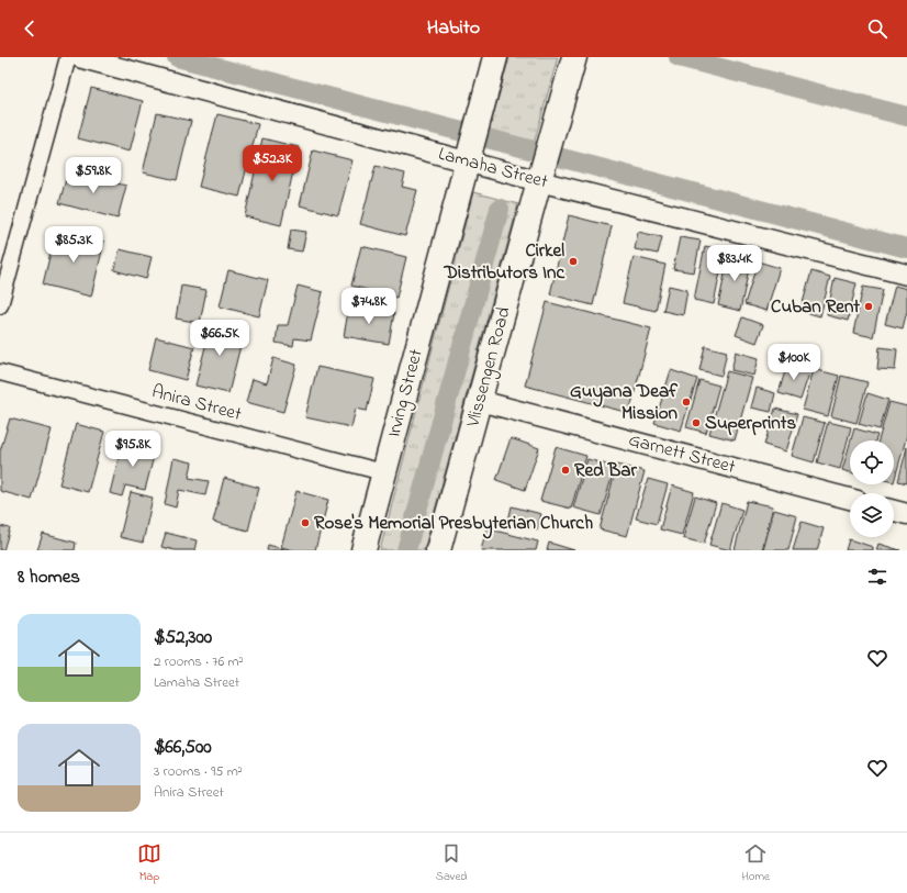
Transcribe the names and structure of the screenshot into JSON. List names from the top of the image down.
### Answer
{
  "streets": {
    "main road": ["Vlissengen Road", "Irving Street"],
    "street": ["Lamaha Street", "Anira Street", "Garnett Street"]
  },
  "crossings": [
    ["Lamaha Street", "Vlissengen Road"],
    ["Lamaha Street", "Irving Street"],
    ["Vlissengen Road", "Garnett Street"],
    ["Irving Street", "Anira Street"]
  ],
  "places": [
    "Cirkel Distributors Inc",
    "Cuban Rent",
    "Guyana Deaf Mission",
    "Superprints",
    "Red Bar",
    "Rose's Memorial Presbyterian Church"
  ],
  "page": {
    "header": "Habito",
    "price": [
      "$52.3K",
      "$59.8K",
      "$85.3K",
      "$83.4K",
      "$74.8K",
      "$66.5K",
      "$100K",
      "$95.8K"
    ],
    "heading": "8 homes",
    "list": [
      {
        "name": "$52,300",
        "note": "2 rooms · 76 m² · Lamaha Street"
      },
      {
        "name": "$66,500",
        "note": "3 rooms · 95 m² · Anira Street"
      }
    ],
    "tabs": ["Map", "Saved", "Home"]
  }
}
